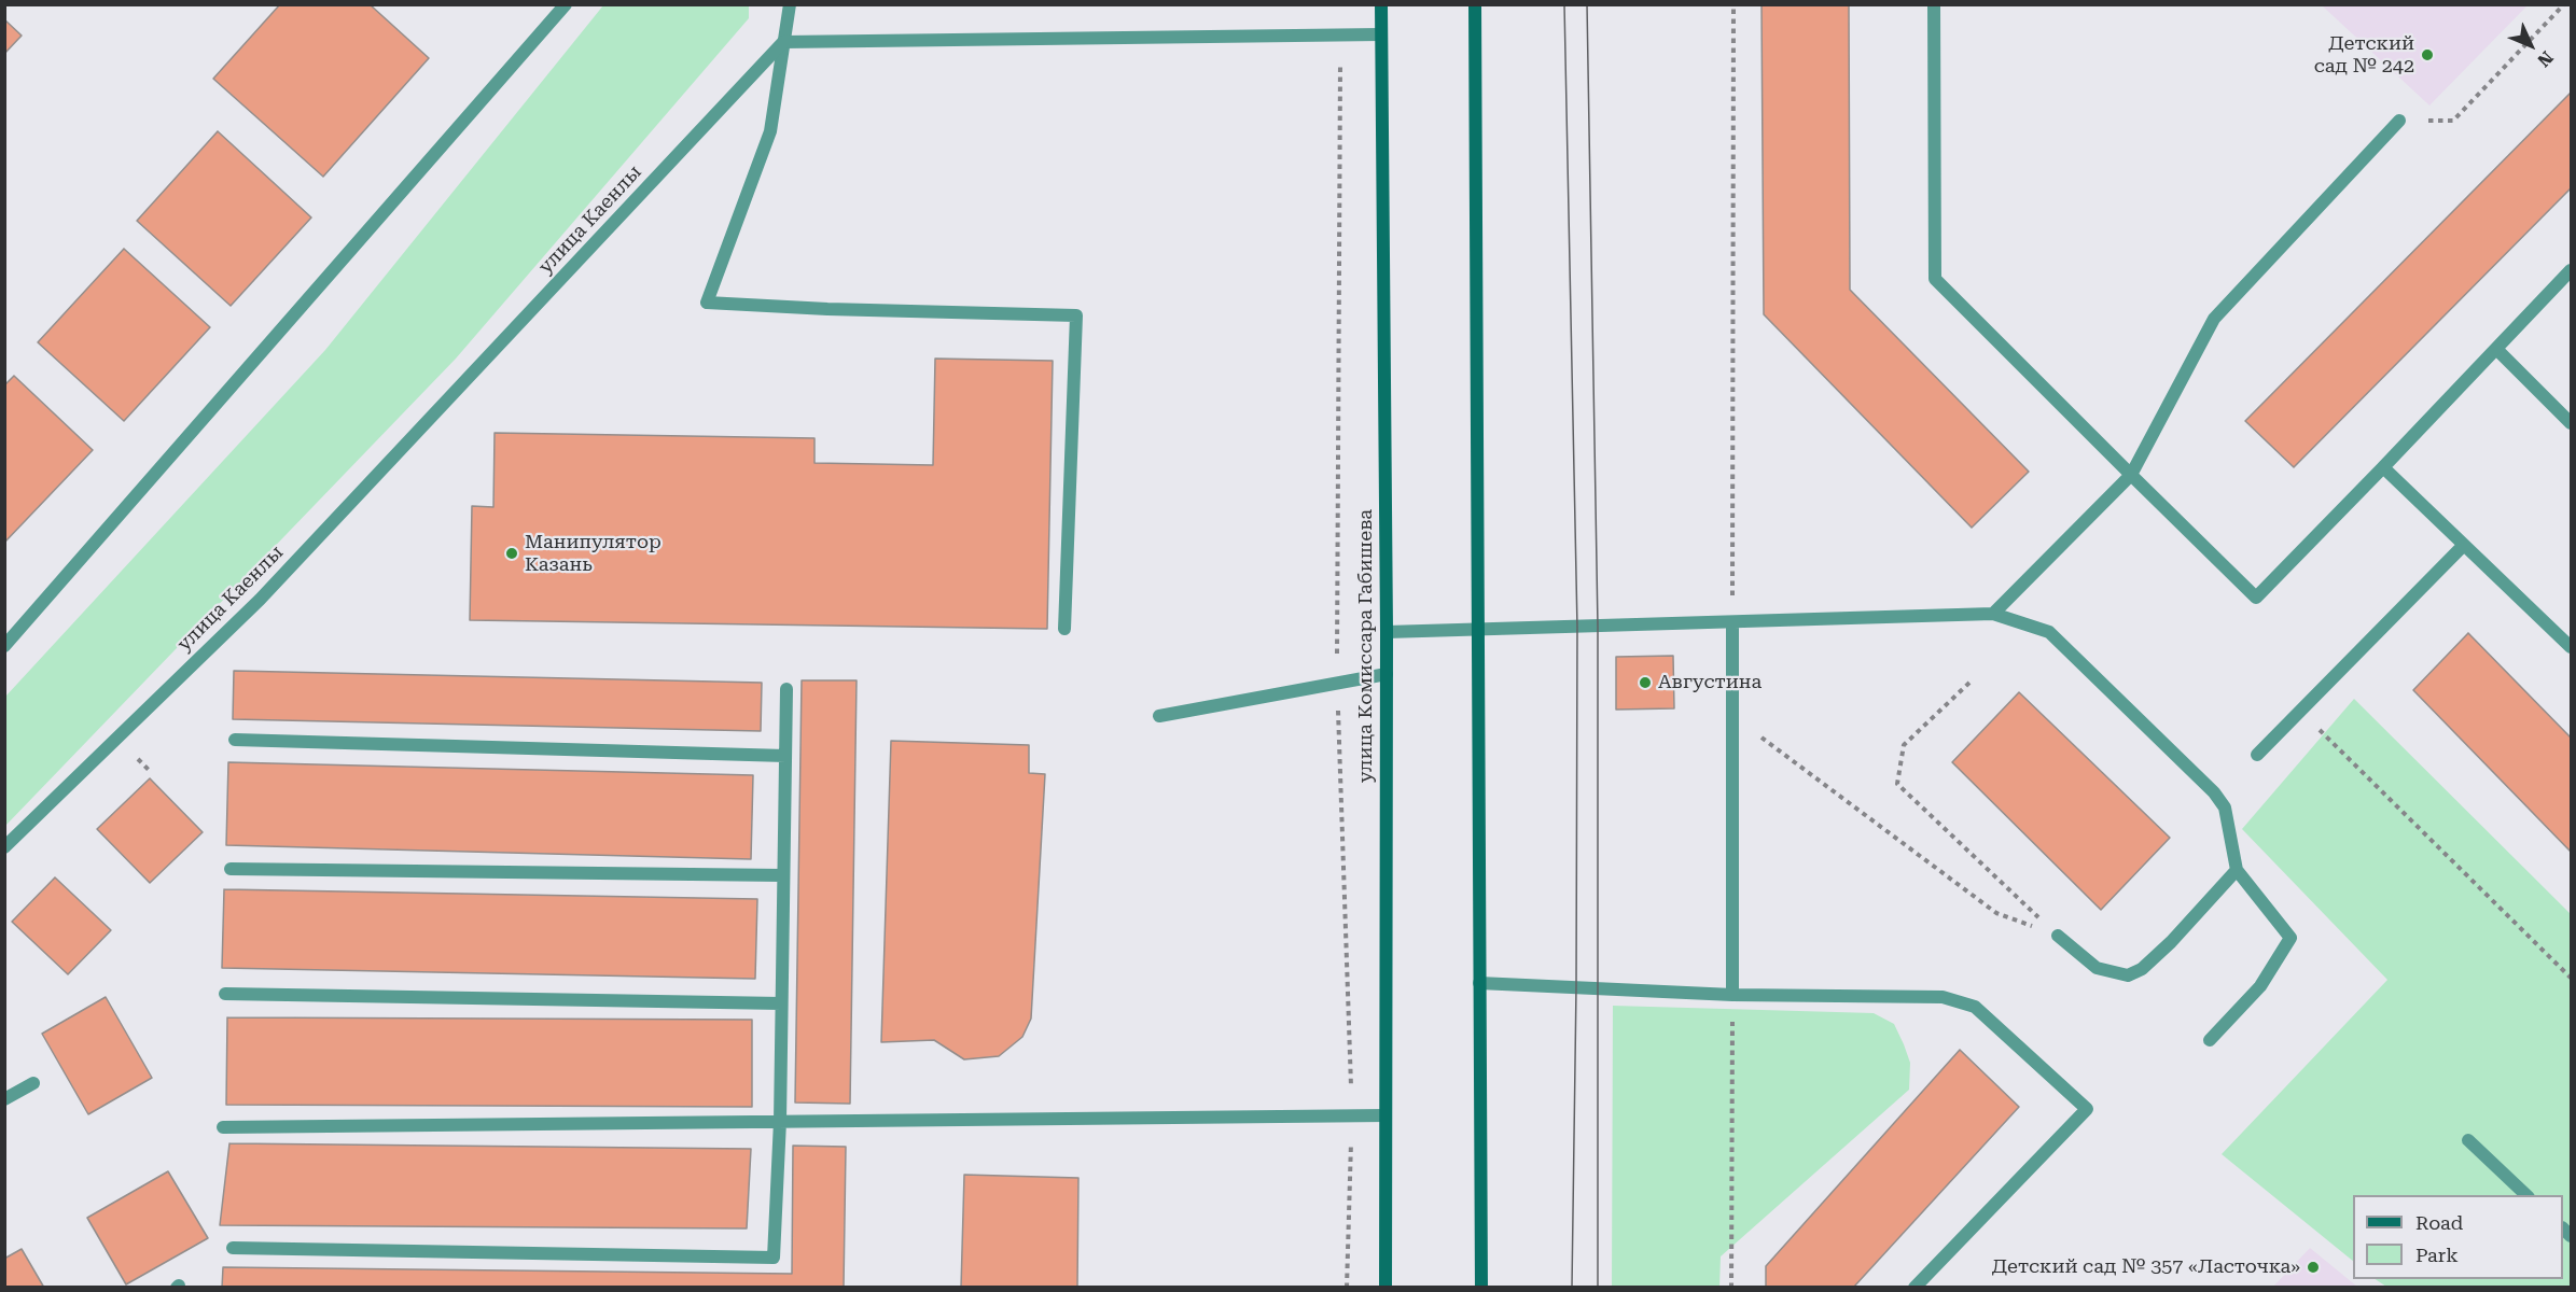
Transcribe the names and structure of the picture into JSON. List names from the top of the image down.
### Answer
{
  "streets": {
    "street": ["улица Каенлы", "улица Комиссара Габишева"]
  },
  "places": [
    "Детский сад № 242",
    "Манипулятор Казань",
    "Августина",
    "Детский сад № 357 «Ласточка»"
  ],
  "legend": ["Road", "Park"],
  "north": "bottom right"
}
